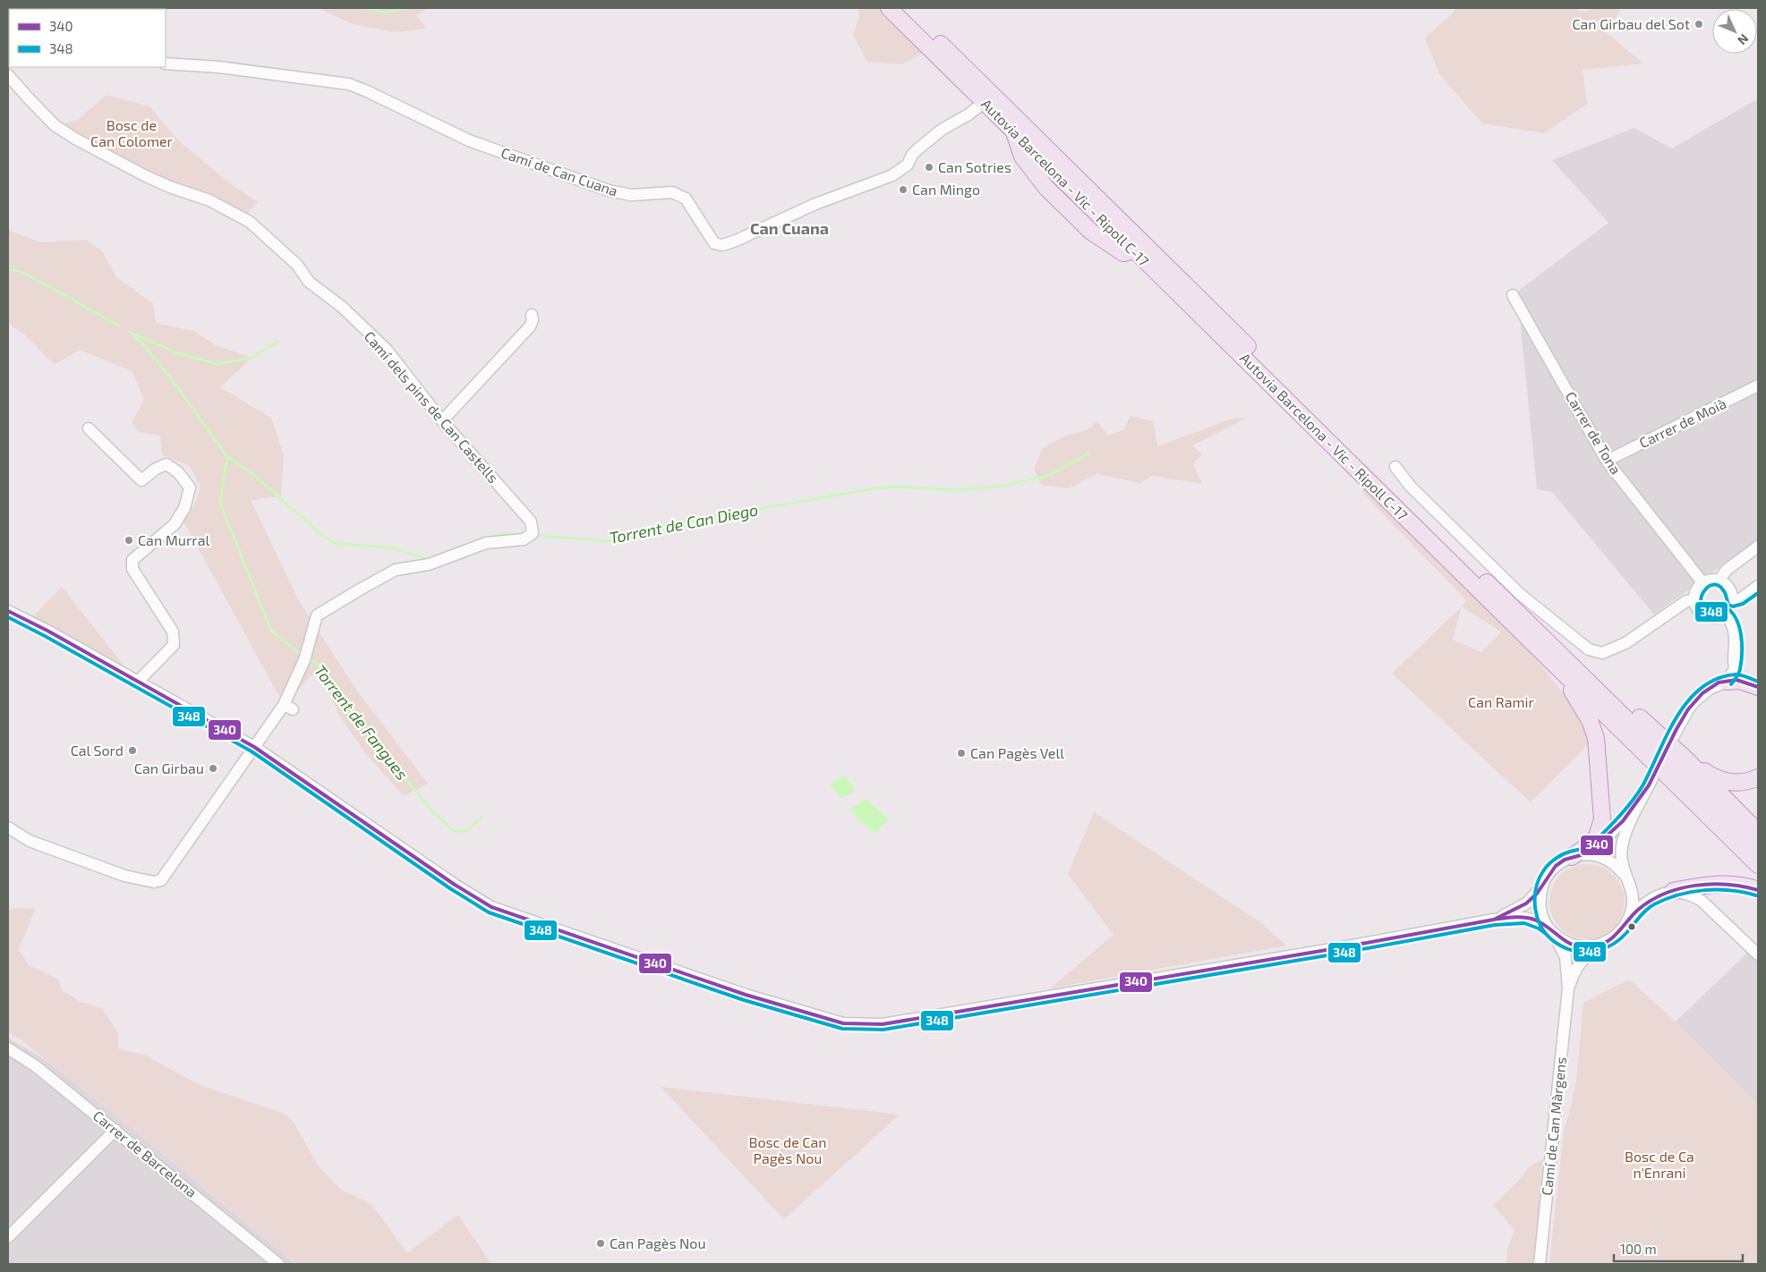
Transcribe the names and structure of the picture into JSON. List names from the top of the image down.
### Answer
{
  "streets": {
    "highway": ["Autovia Barcelona - Vic - Ripoll C-17"],
    "street": [
      "Camí de Can Cuana",
      "Camí dels pins de Can Castells",
      "Carrer de Moià",
      "Carrer de Tona",
      "Camí de Can Màrgens",
      "Carrer de Barcelona"
    ]
  },
  "crossings": [
    ["Camí de Can Cuana", "Autovia Barcelona - Vic - Ripoll C-17"],
    ["Carrer de Moià", "Carrer de Tona"]
  ],
  "districts": ["Can Cuana"],
  "water": ["Torrent de Can Diego", "Torrent de Fangues"],
  "parks": [
    "Bosc de Can Colomer",
    "Can Ramir",
    "Bosc de Can Pagès Nou",
    "Bosc de Ca n'Enrani"
  ],
  "places": [
    "Can Girbau del Sot",
    "Can Sotries",
    "Can Mingo",
    "Can Murral",
    "Cal Sord",
    "Can Pagès Vell",
    "Can Girbau",
    "Can Pagès Nou"
  ],
  "lines": ["transit line 348", "transit line 340"],
  "legend": ["340", "348"],
  "scale_bar": "100 m",
  "north": "bottom right"
}
